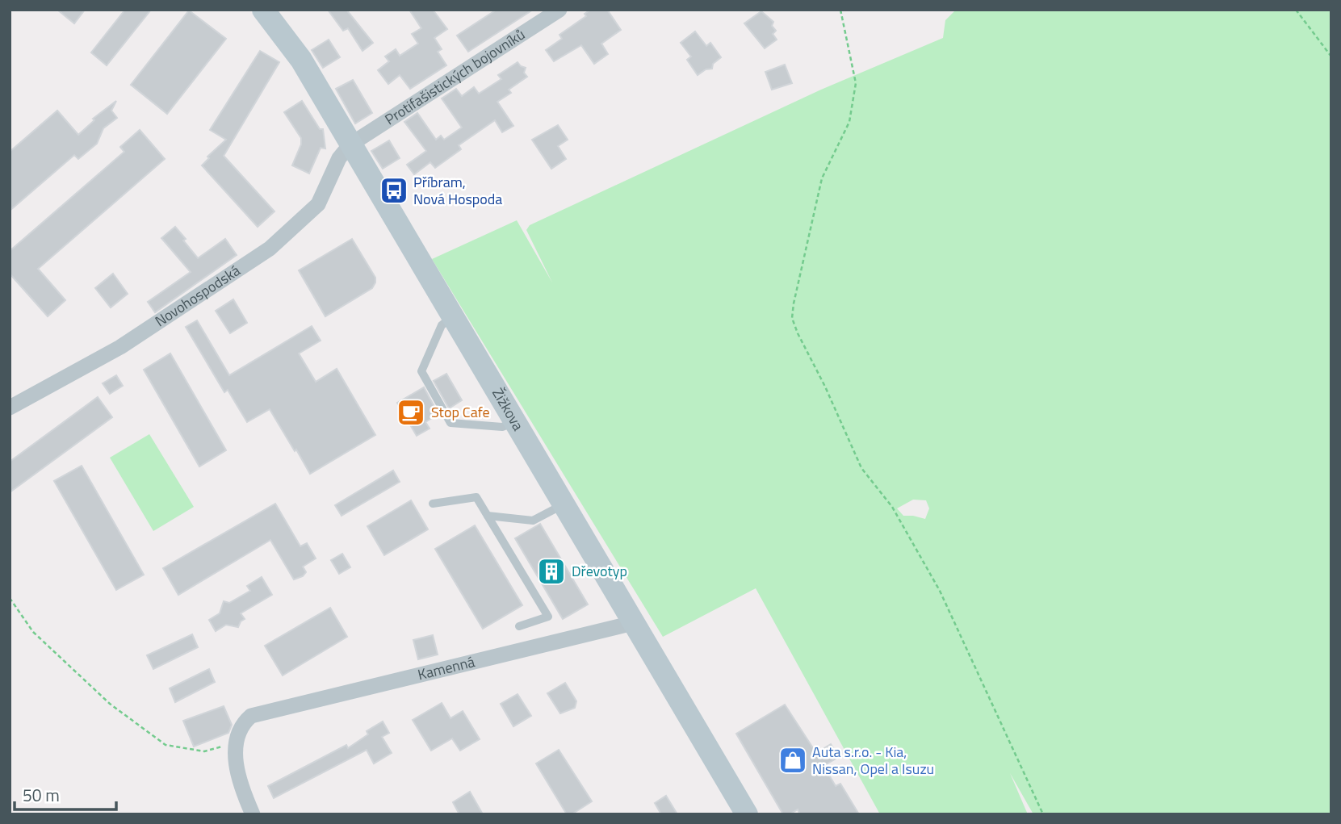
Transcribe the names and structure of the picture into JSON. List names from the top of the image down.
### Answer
{
  "streets": {
    "street": [
      "Protifašistických bojovníků",
      "Novohospodská",
      "Žižkova",
      "Kamenná"
    ]
  },
  "crossings": [
    ["Protifašistických bojovníků", "Novohospodská"],
    ["Protifašistických bojovníků", "Žižkova"],
    ["Novohospodská", "Žižkova"],
    ["Žižkova", "Kamenná"]
  ],
  "places": {
    "bus stop": ["Příbram, Nová Hospoda"],
    "cafe": ["Stop Cafe"],
    "building": ["Dřevotyp"],
    "shop": ["Auta s.r.o. - Kia, Nissan, Opel a Isuzu"]
  },
  "scale_bar": "50 m"
}
